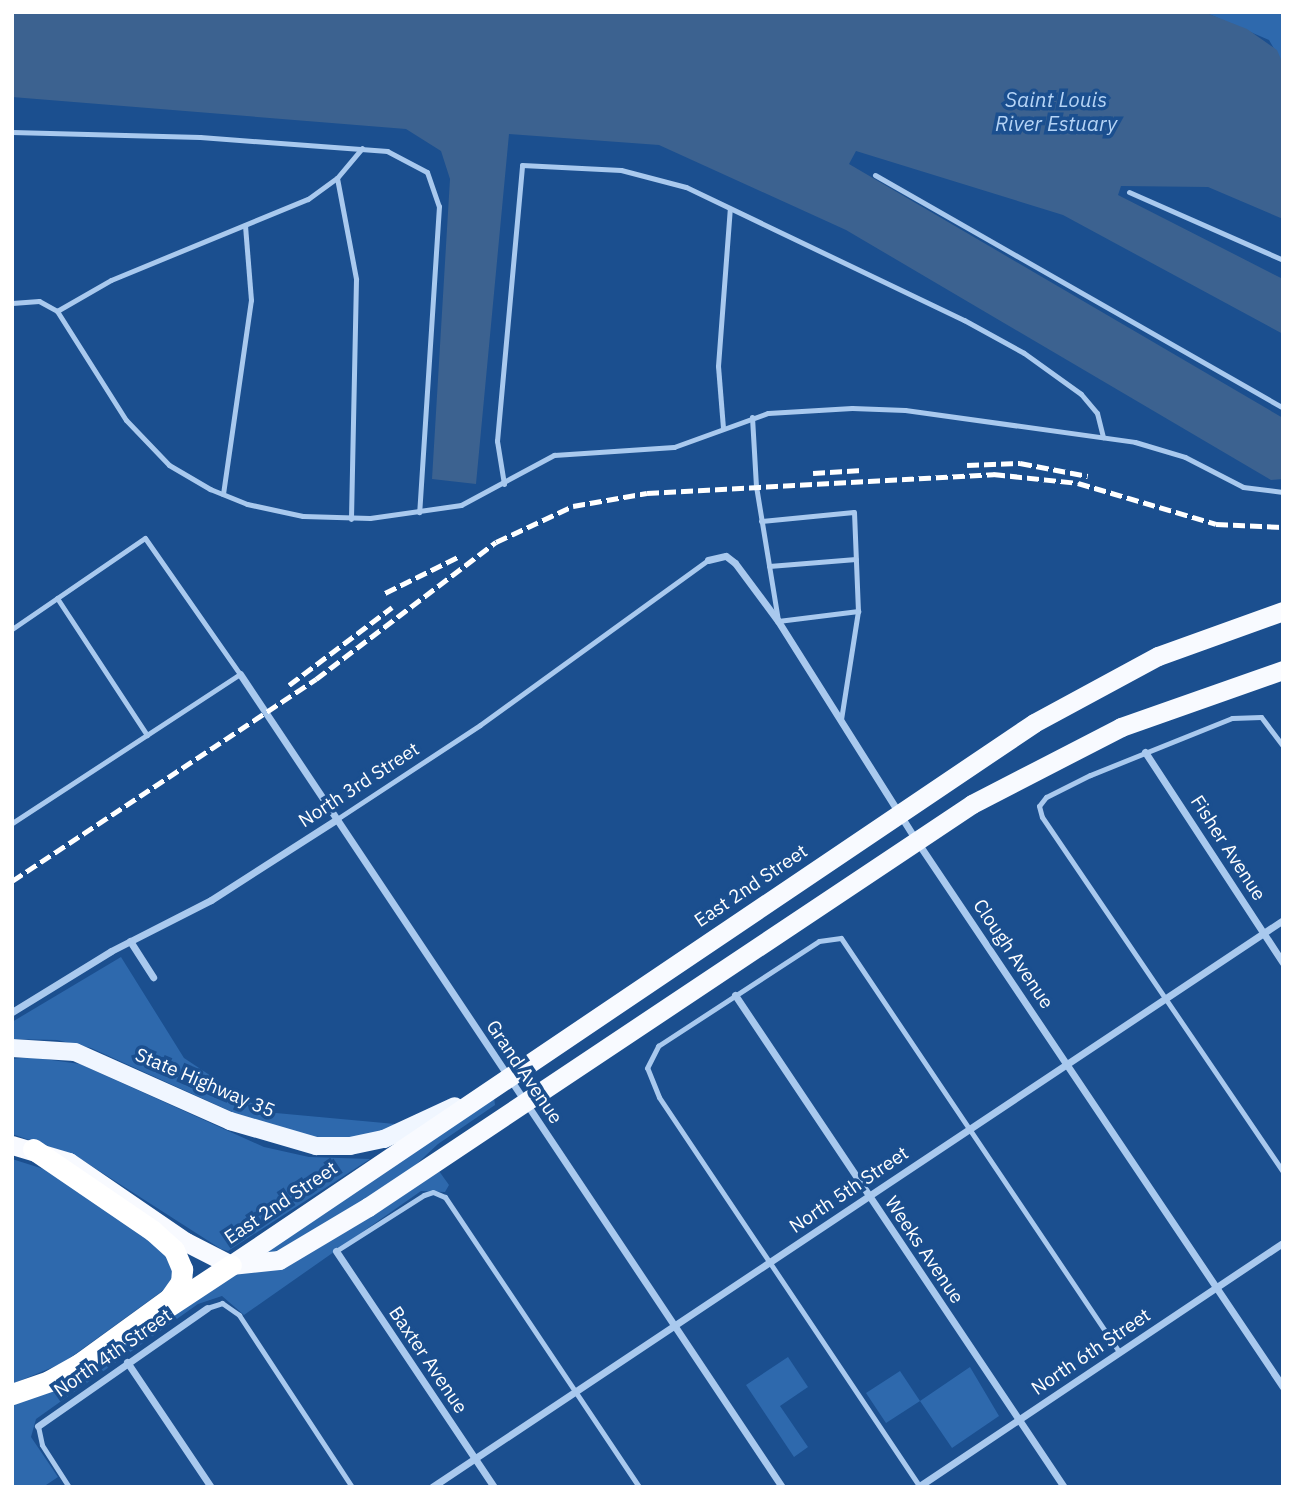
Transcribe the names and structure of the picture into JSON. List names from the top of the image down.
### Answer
{
  "streets": {
    "highway": ["East 2nd Street"],
    "main road": ["State Highway 35"],
    "street": [
      "North 3rd Street",
      "Fisher Avenue",
      "Clough Avenue",
      "Grand Avenue",
      "North 5th Street",
      "Weeks Avenue",
      "North 6th Street",
      "North 4th Street",
      "Baxter Avenue"
    ]
  },
  "crossings": [
    ["North 3rd Street", "Clough Avenue"],
    ["North 3rd Street", "Grand Avenue"],
    ["Fisher Avenue", "North 5th Street"],
    ["East 2nd Street", "Clough Avenue"],
    ["East 2nd Street", "Grand Avenue"],
    ["East 2nd Street", "State Highway 35"],
    ["Clough Avenue", "North 5th Street"],
    ["Clough Avenue", "North 6th Street"],
    ["Grand Avenue", "State Highway 35"],
    ["Grand Avenue", "North 5th Street"],
    ["North 5th Street", "Weeks Avenue"],
    ["North 5th Street", "Baxter Avenue"],
    ["Weeks Avenue", "North 6th Street"]
  ],
  "water": ["Saint Louis River Estuary"]
}
